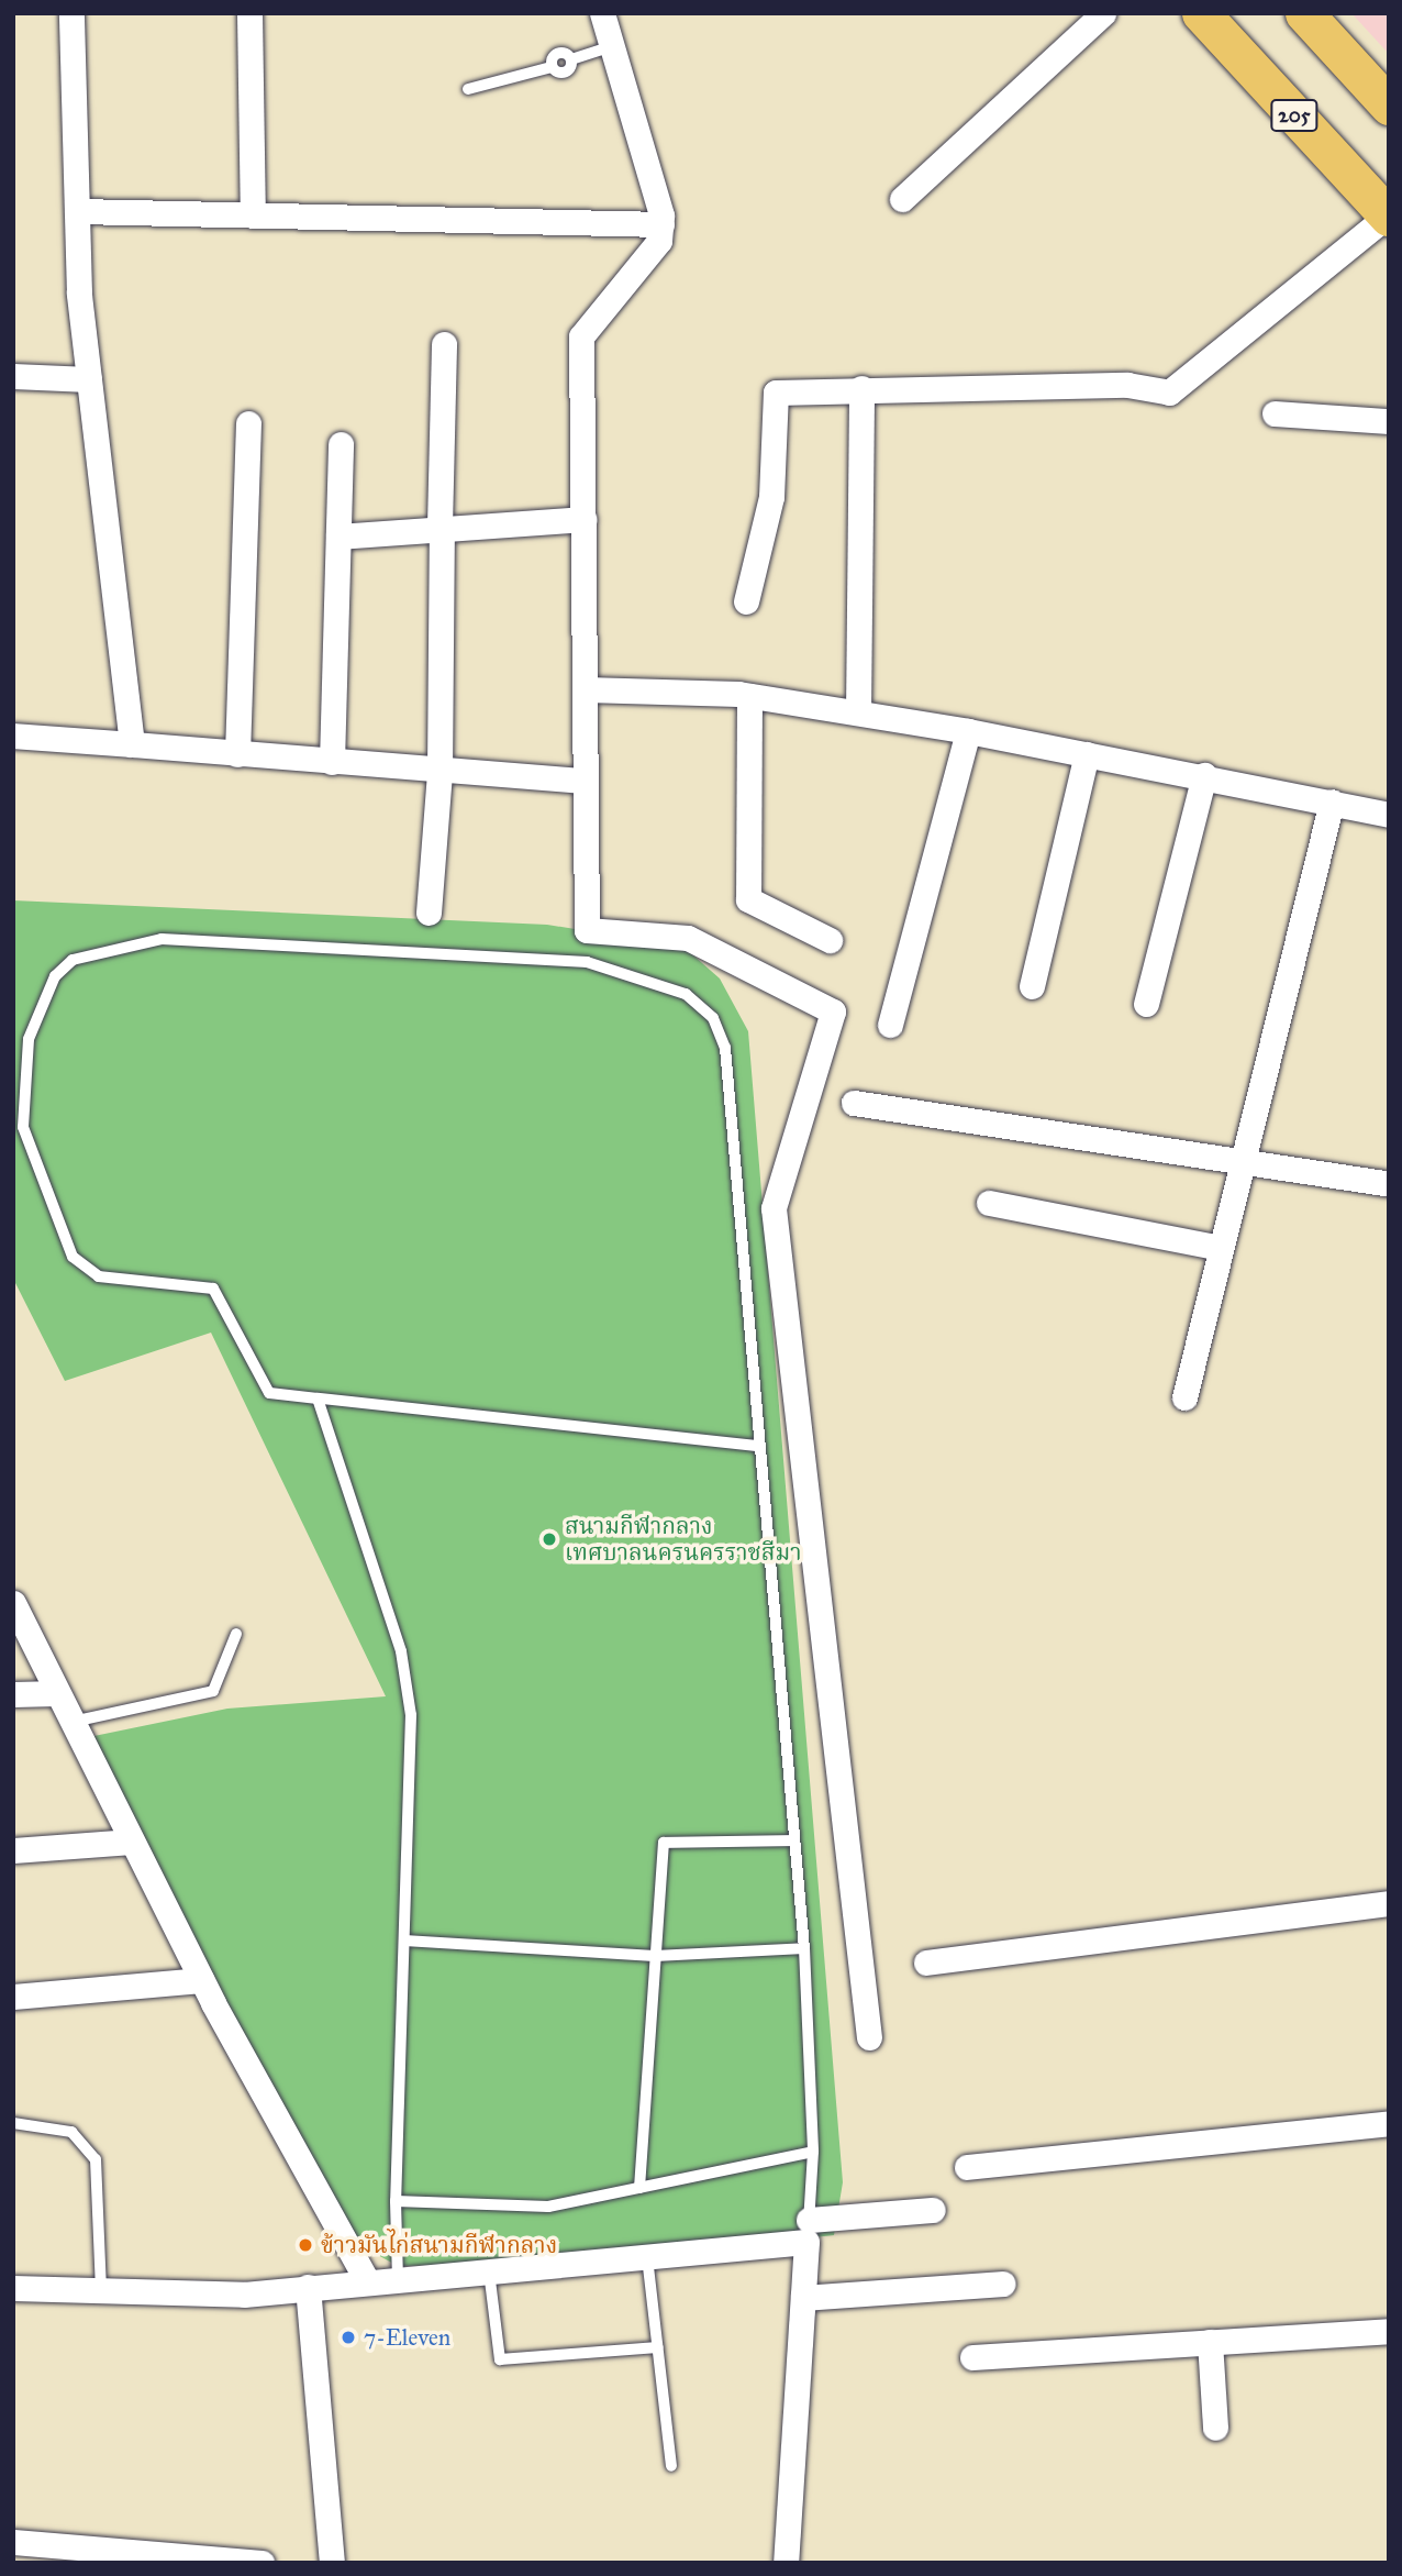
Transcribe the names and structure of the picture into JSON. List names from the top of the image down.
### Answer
{
  "streets": {
    "main road": ["205"]
  },
  "places": ["สนามกีฬากลาง เทศบาลนครนครราชสีมา", "ข้าวมันไก่สนามกีฬากลาง", "7-Eleven"]
}
